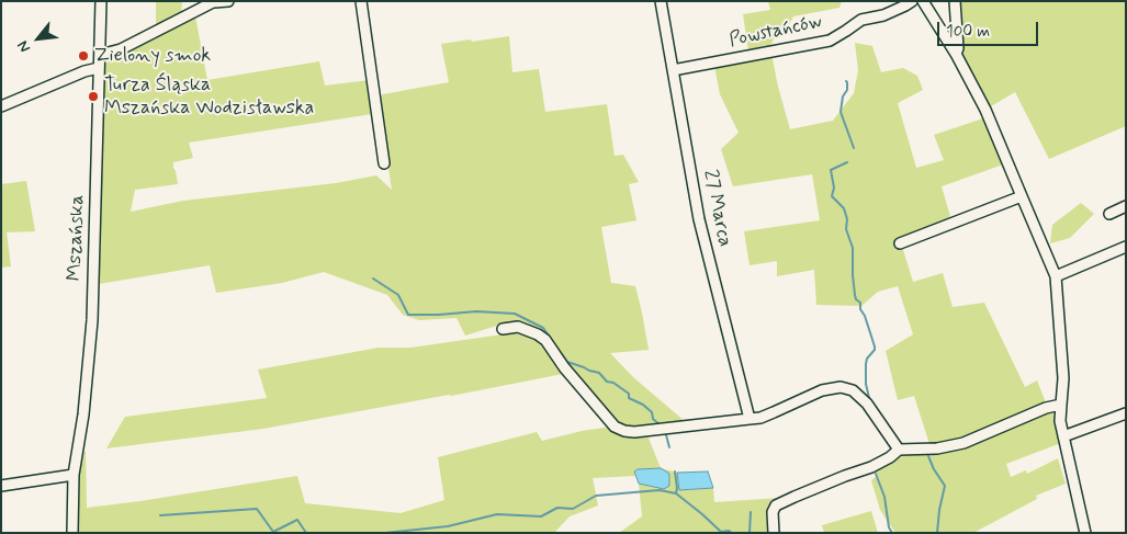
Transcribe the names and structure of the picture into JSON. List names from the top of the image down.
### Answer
{
  "streets": {
    "street": ["Powstańców", "27 Marca", "Mszańska"]
  },
  "crossings": [
    ["Powstańców", "27 Marca"]
  ],
  "places": ["Zielony smok", "Turza Śląska Mszańska Wodzisławska"],
  "scale_bar": "100 m",
  "north": "bottom left"
}
